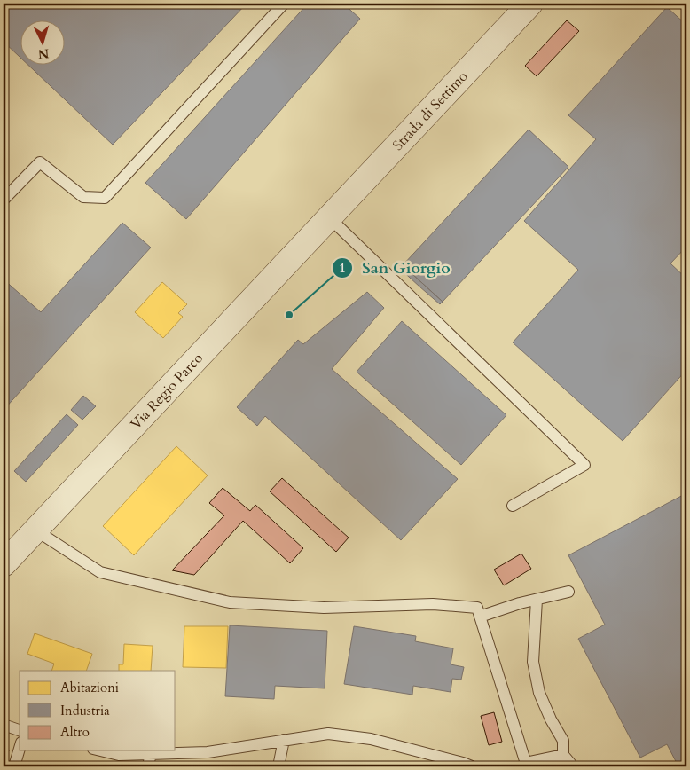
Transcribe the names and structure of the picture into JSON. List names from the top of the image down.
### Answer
{
  "streets": {
    "street": ["Strada di Settimo", "Via Regio Parco"]
  },
  "crossings": [
    ["Strada di Settimo", "Via Regio Parco"]
  ],
  "places": ["San Giorgio"],
  "legend": ["Abitazioni", "Industria", "Altro"],
  "north": "bottom"
}
